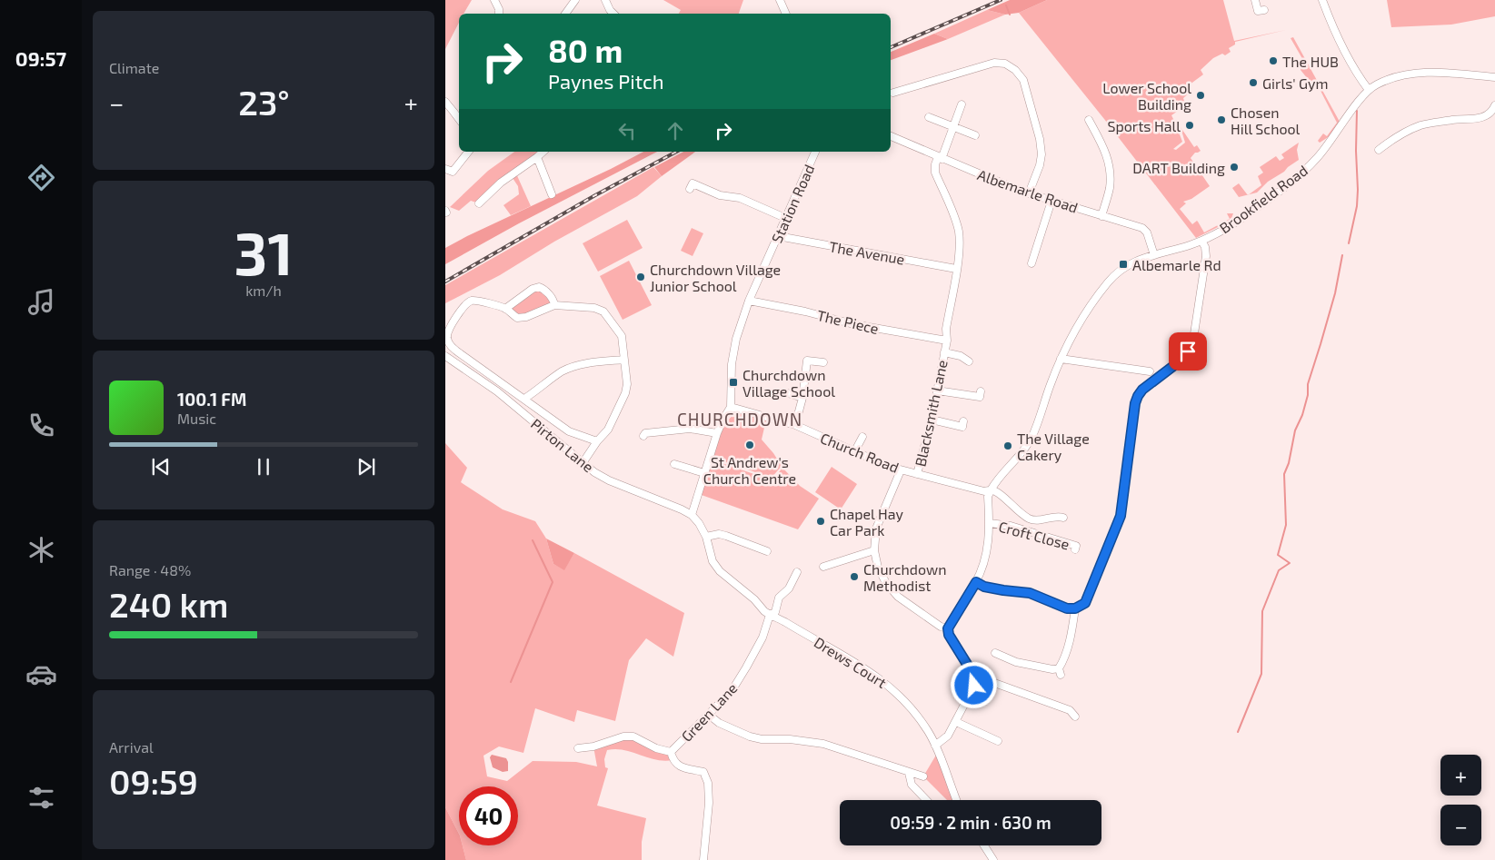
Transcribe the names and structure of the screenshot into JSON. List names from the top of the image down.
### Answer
{
  "streets": {
    "street": [
      "Albemarle Road",
      "Brookfield Road",
      "Station Road",
      "The Avenue",
      "The Piece",
      "Blacksmith Lane",
      "Pirton Lane",
      "Church Road",
      "Croft Close",
      "Drews Court",
      "Green Lane"
    ]
  },
  "crossings": [
    ["Albemarle Road", "Brookfield Road"],
    ["Albemarle Road", "Blacksmith Lane"],
    ["Brookfield Road", "Church Road"],
    ["Station Road", "The Avenue"],
    ["Station Road", "The Piece"],
    ["Station Road", "Pirton Lane"],
    ["Station Road", "Church Road"],
    ["The Avenue", "Blacksmith Lane"],
    ["The Piece", "Blacksmith Lane"],
    ["Blacksmith Lane", "Church Road"],
    ["Drews Court", "Green Lane"]
  ],
  "districts": ["CHURCHDOWN"],
  "places": {
    "other": [
      "The HUB",
      "Girls' Gym",
      "Lower School Building",
      "Chosen Hill School",
      "Sports Hall",
      "DART Building",
      "Churchdown Village Junior School",
      "St Andrew's Church Centre",
      "The Village Cakery",
      "Chapel Hay Car Park",
      "Churchdown Methodist"
    ],
    "transit": ["Albemarle Rd", "Churchdown Village School"]
  },
  "page": {
    "tabs": "09:57",
    "tile": [
      "Climate",
      ["31", "km/h"],
      ["Range · 48%", "240 km"],
      ["Arrival", "09:59"]
    ],
    "turn": ["80 m", "Paynes Pitch"],
    "heat": ["−", "23°", "+"],
    "song": ["100.1 FM", "Music"],
    "map_buttons": ["+", "−"],
    "limit": "40",
    "trip": "09:59 · 2 min · 630 m"
  }
}
